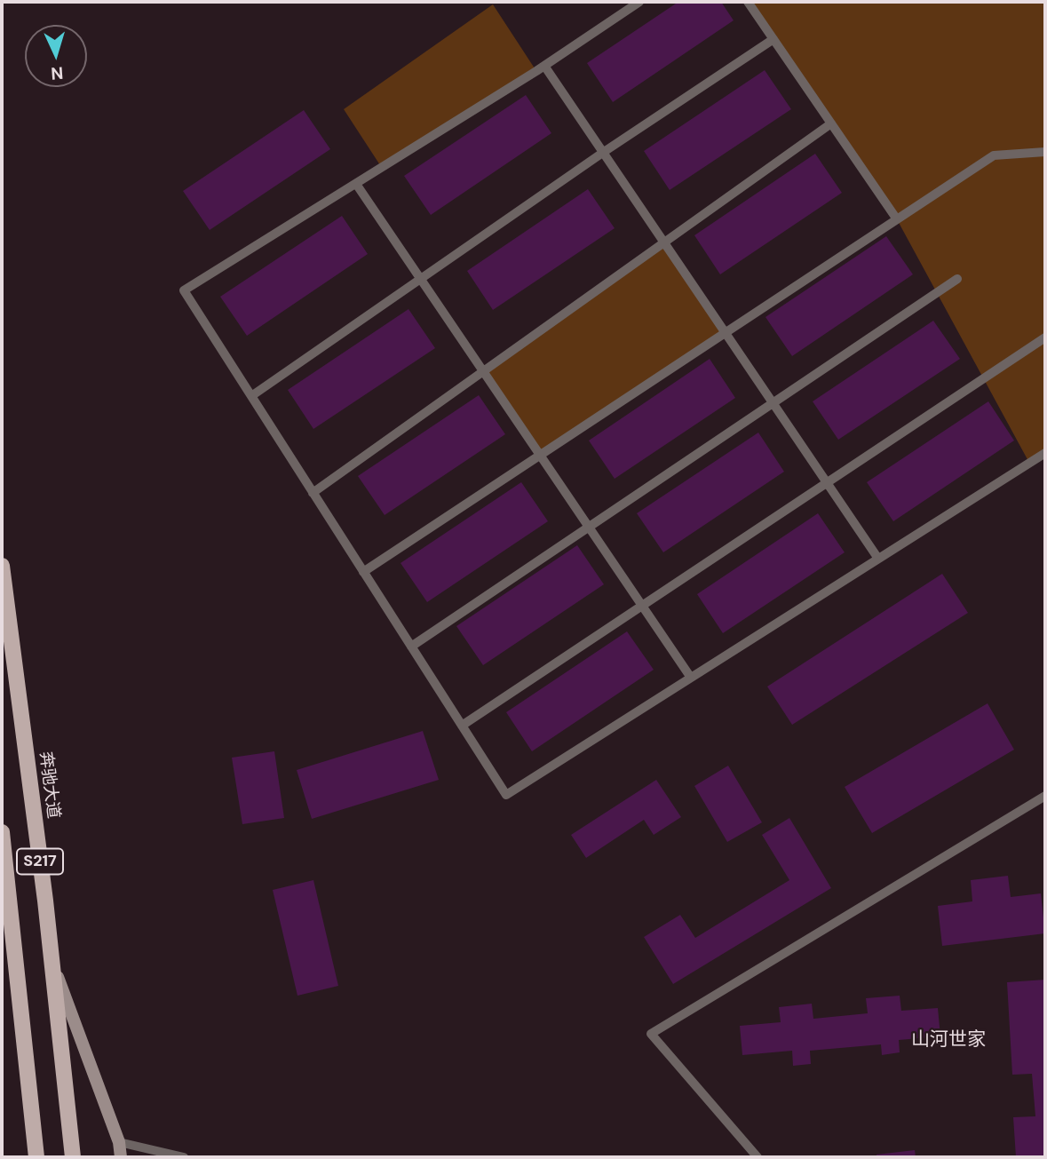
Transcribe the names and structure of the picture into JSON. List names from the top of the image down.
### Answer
{
  "streets": {
    "main road": ["奔驰大道", "S217"]
  },
  "districts": ["山河世家"],
  "north": "bottom"
}
